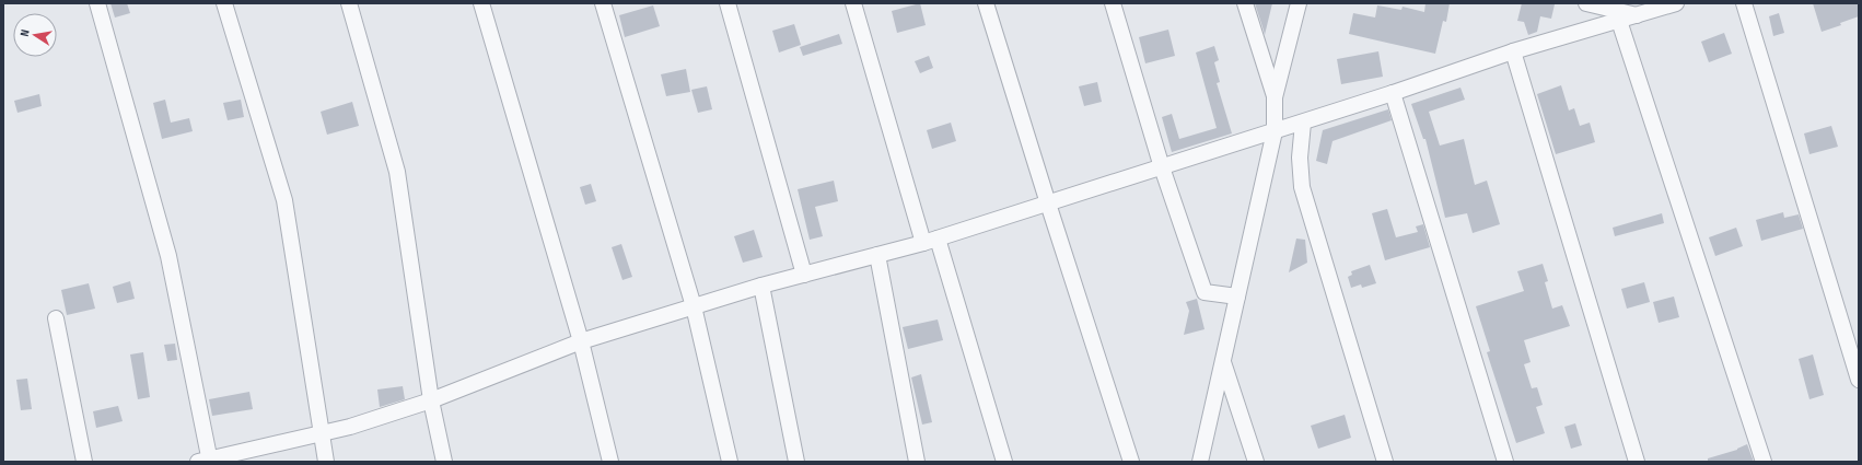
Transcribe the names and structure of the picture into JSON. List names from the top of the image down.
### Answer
{
  "north": "left"
}
